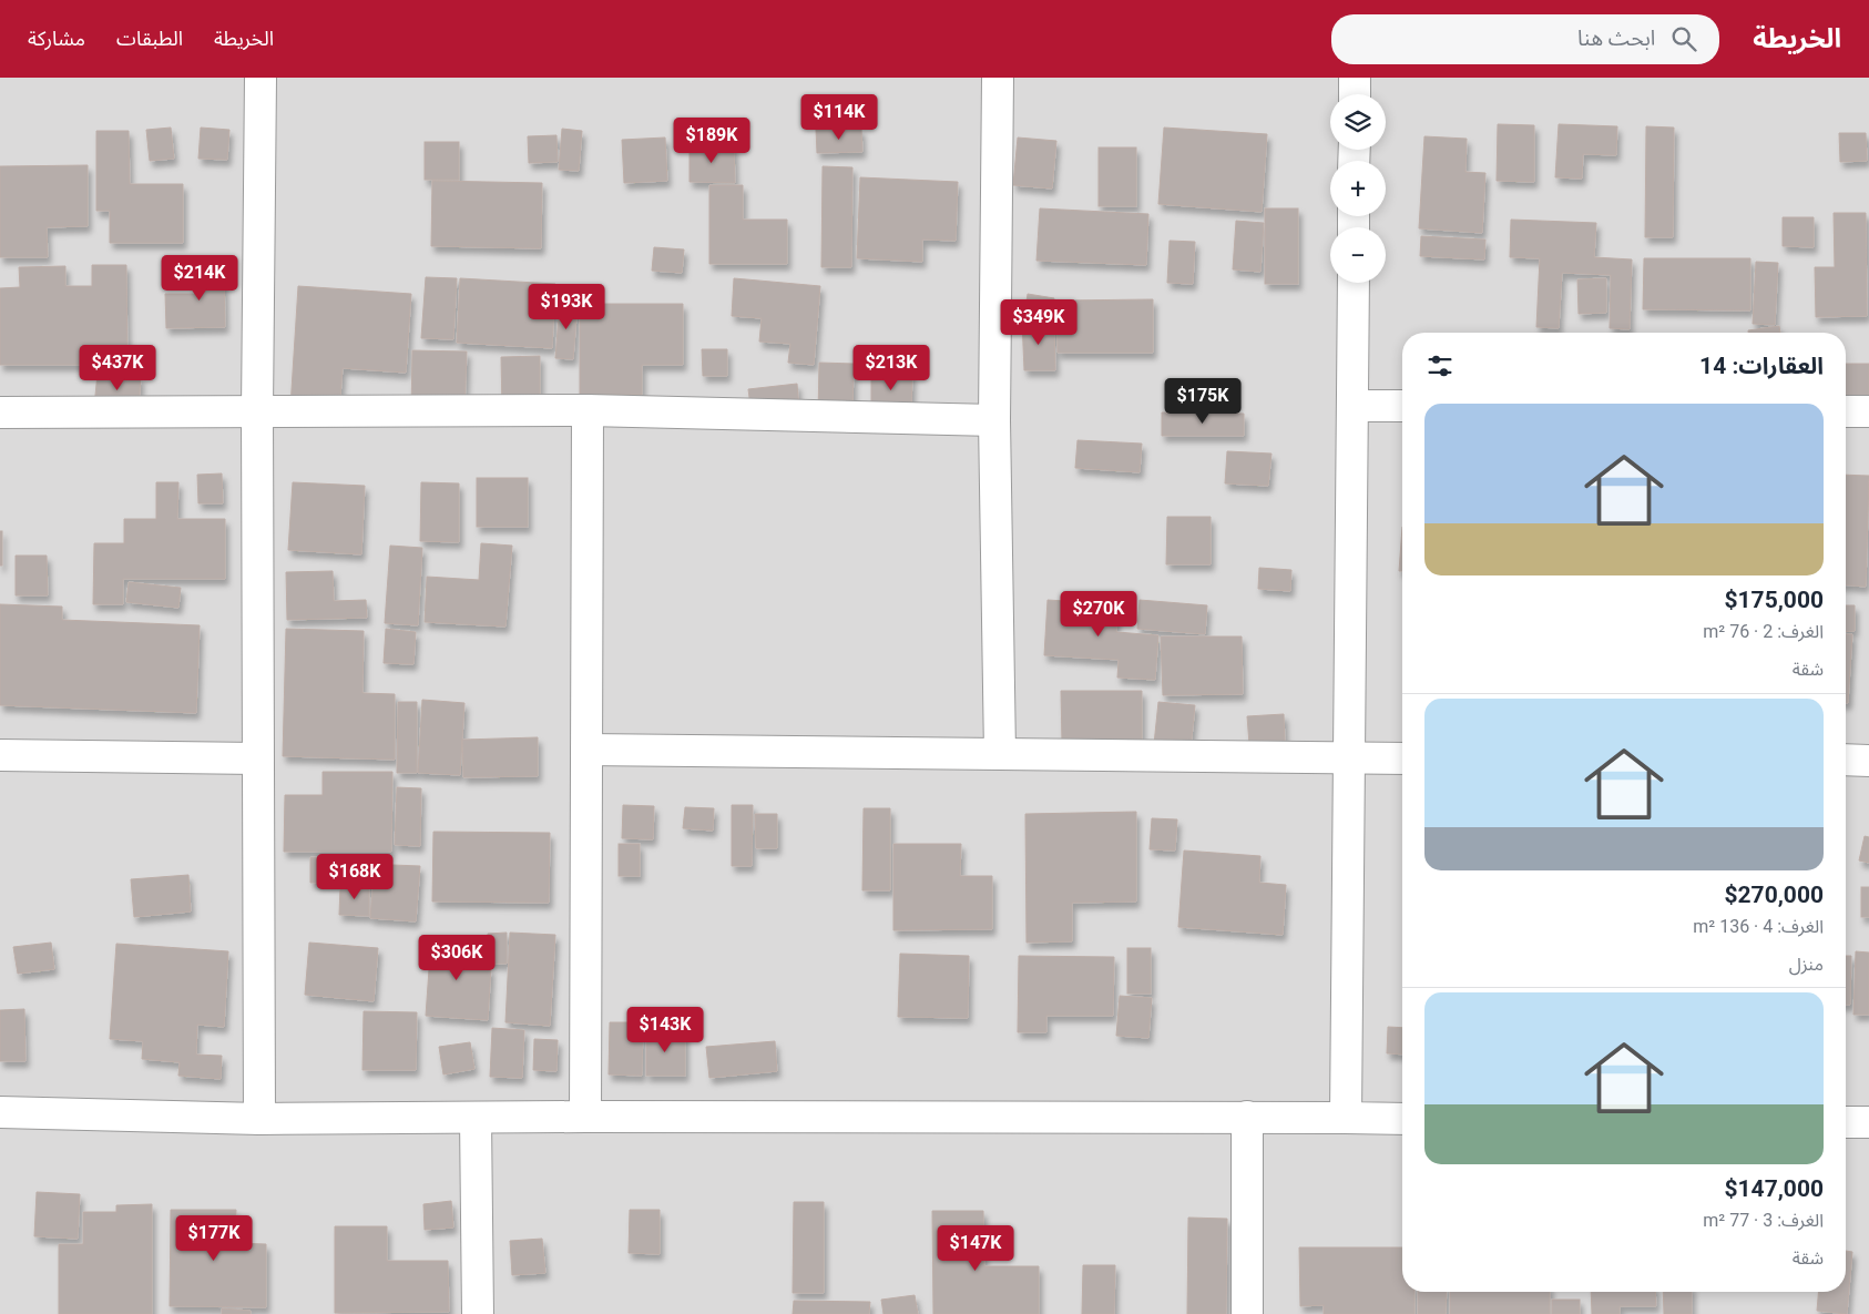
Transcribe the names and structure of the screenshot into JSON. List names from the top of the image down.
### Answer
{
  "page": {
    "header": "الخريطة",
    "search": "ابحث هنا",
    "nav": ["الخريطة", "الطبقات", "مشاركة"],
    "map_buttons": ["+", "−"],
    "price": [
      "$114K",
      "$189K",
      "$214K",
      "$193K",
      "$349K",
      "$437K",
      "$213K",
      "$175K",
      "$270K",
      "$168K",
      "$306K",
      "$143K",
      "$177K",
      "$147K"
    ],
    "heading": "العقارات: 14",
    "list": [
      {
        "name": "$175,000",
        "note": "الغرف: 2 · 76 m² · شقة"
      },
      {
        "name": "$270,000",
        "note": "الغرف: 4 · 136 m² · منزل"
      },
      {
        "name": "$147,000",
        "note": "الغرف: 3 · 77 m² · شقة"
      }
    ]
  }
}
